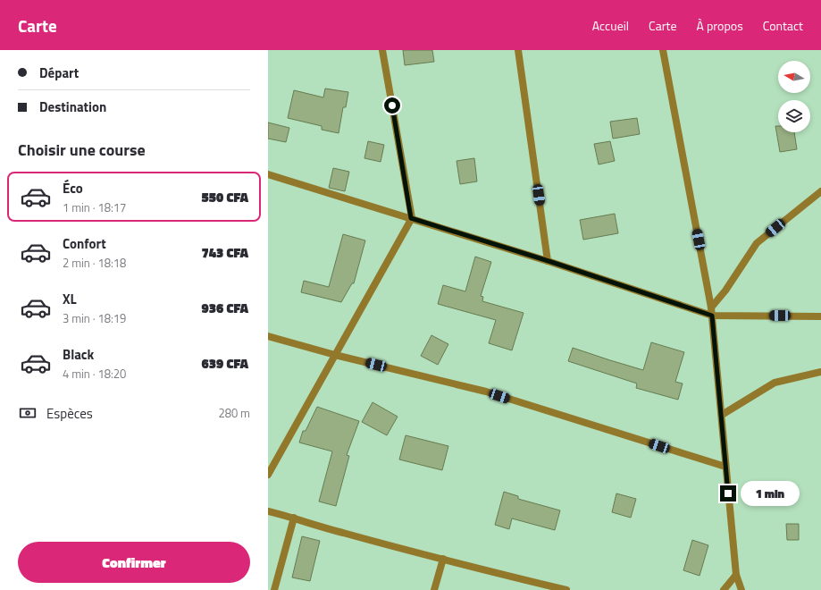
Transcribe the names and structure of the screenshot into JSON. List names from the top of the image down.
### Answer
{
  "north": "left",
  "page": {
    "header": "Carte",
    "nav": [
      "Accueil",
      "Carte",
      "À propos",
      "Contact"
    ],
    "banner": ["Départ", "Destination"],
    "heading": "Choisir une course",
    "list": [
      {
        "name": "Éco",
        "note": "1 min · 18:17",
        "value": "550 CFA"
      },
      {
        "name": "Confort",
        "note": "2 min · 18:18",
        "value": "743 CFA"
      },
      {
        "name": "XL",
        "note": "3 min · 18:19",
        "value": "936 CFA"
      },
      {
        "name": "Black",
        "note": "4 min · 18:20",
        "value": "639 CFA"
      }
    ],
    "pay": ["Espèces", "280 m"],
    "bubble": "1 min",
    "buttons": "Confirmer"
  }
}
